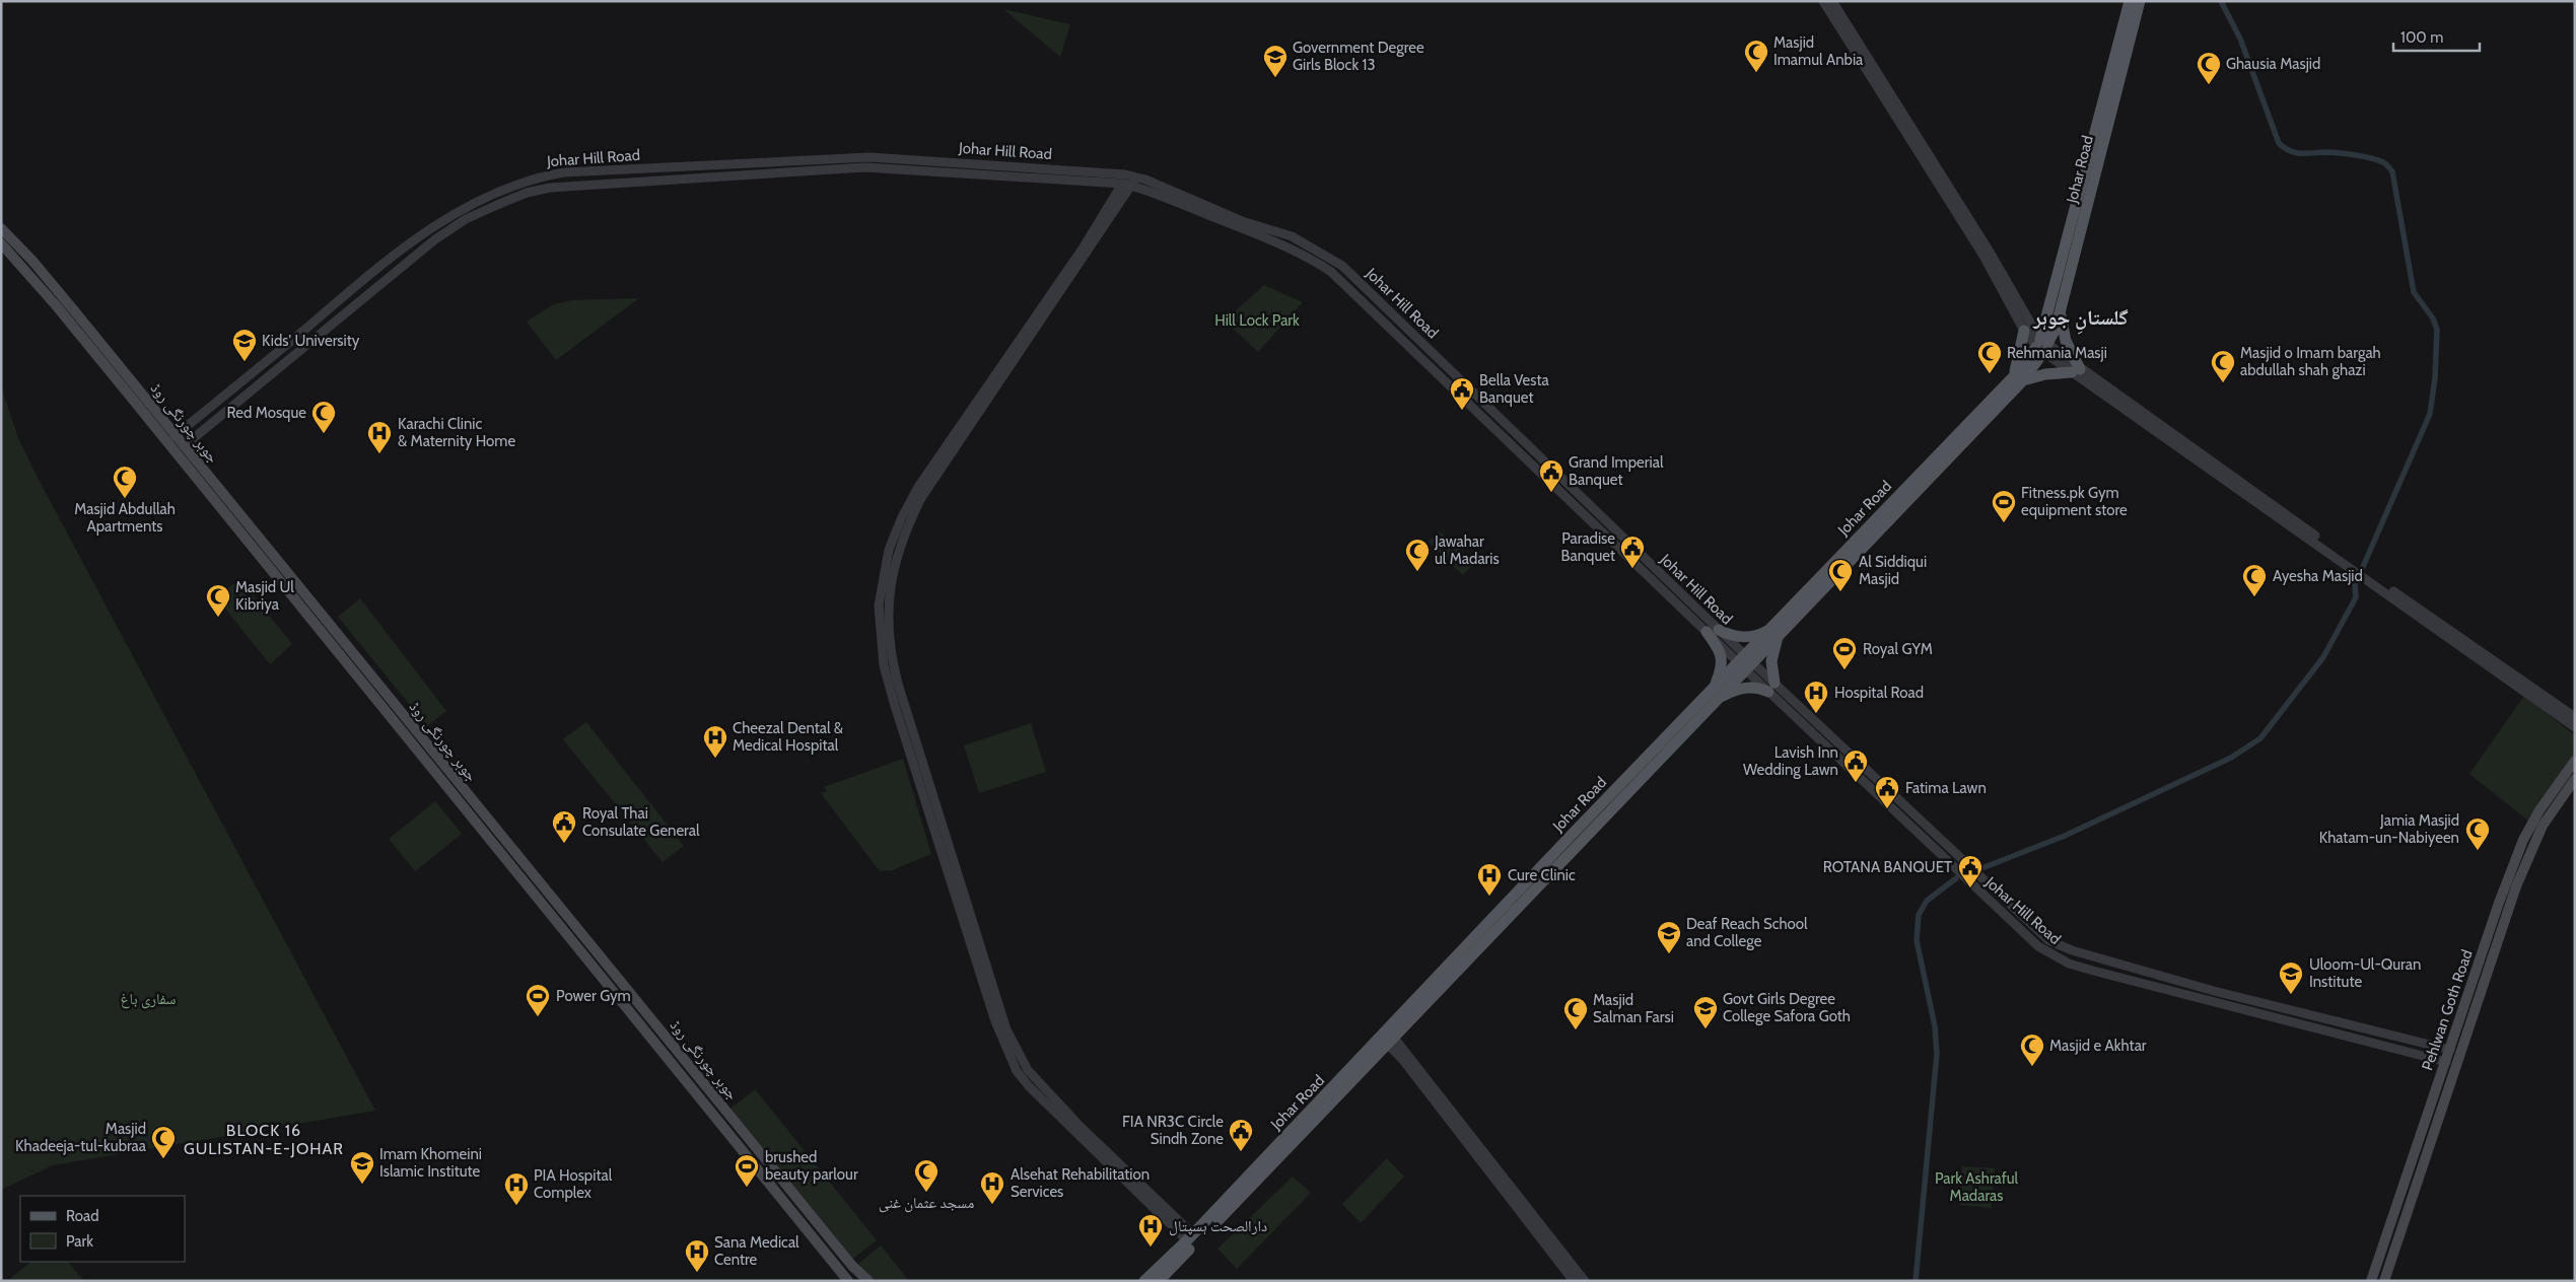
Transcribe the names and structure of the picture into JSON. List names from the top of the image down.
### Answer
{
  "streets": {
    "main road": ["Johar Road", "جوہر چورنگی روڈ", "Pehlwan Goth Road"],
    "street": ["Johar Hill Road"]
  },
  "crossings": [
    ["Johar Hill Road", "Johar Road"],
    ["Johar Hill Road", "جوہر چورنگی روڈ"],
    ["Johar Hill Road", "Pehlwan Goth Road"]
  ],
  "districts": ["گلستانِ جوہر", "BLOCK 16 GULISTAN-E-JOHAR"],
  "parks": ["Hill Lock Park", "سفاری باغ", "Park Ashraful Madaras"],
  "places": {
    "mosque": [
      "Masjid Imamul Anbia",
      "Ghausia Masjid",
      "Rehmania Masji",
      "Masjid o Imam bargah abdullah shah ghazi",
      "Red Mosque",
      "Masjid Abdullah Apartments",
      "Jawahar ul Madaris",
      "Al Siddiqui Masjid",
      "Ayesha Masjid",
      "Masjid Ul Kibriya",
      "Jamia Masjid Khatam-un-Nabiyeen",
      "Masjid Salman Farsi",
      "Masjid e Akhtar",
      "Masjid Khadeeja-tul-kubraa",
      "مسجد عثمان غنی"
    ],
    "school or university": [
      "Government Degree Girls Block 13",
      "Kids' University",
      "Deaf Reach School and College",
      "Uloom-Ul-Quran Institute",
      "Govt Girls Degree College Safora Goth",
      "Imam Khomeini Islamic Institute"
    ],
    "public building": [
      "Bella Vesta Banquet",
      "Grand Imperial Banquet",
      "Paradise Banquet",
      "Lavish Inn Wedding Lawn",
      "Fatima Lawn",
      "Royal Thai Consulate General",
      "ROTANA BANQUET",
      "FIA NR3C Circle Sindh Zone"
    ],
    "hospital": [
      "Karachi Clinic & Maternity Home",
      "Hospital Road",
      "Cheezal Dental & Medical Hospital",
      "Cure Clinic",
      "Alsehat Rehabilitation Services",
      "PIA Hospital Complex",
      "دارالصحت ہسپتال",
      "Sana Medical Centre"
    ],
    "sports": [
      "Fitness.pk Gym equipment store",
      "Royal GYM",
      "Power Gym",
      "brushed beauty parlour"
    ]
  },
  "legend": ["Road", "Park"],
  "scale_bar": "100 m"
}
